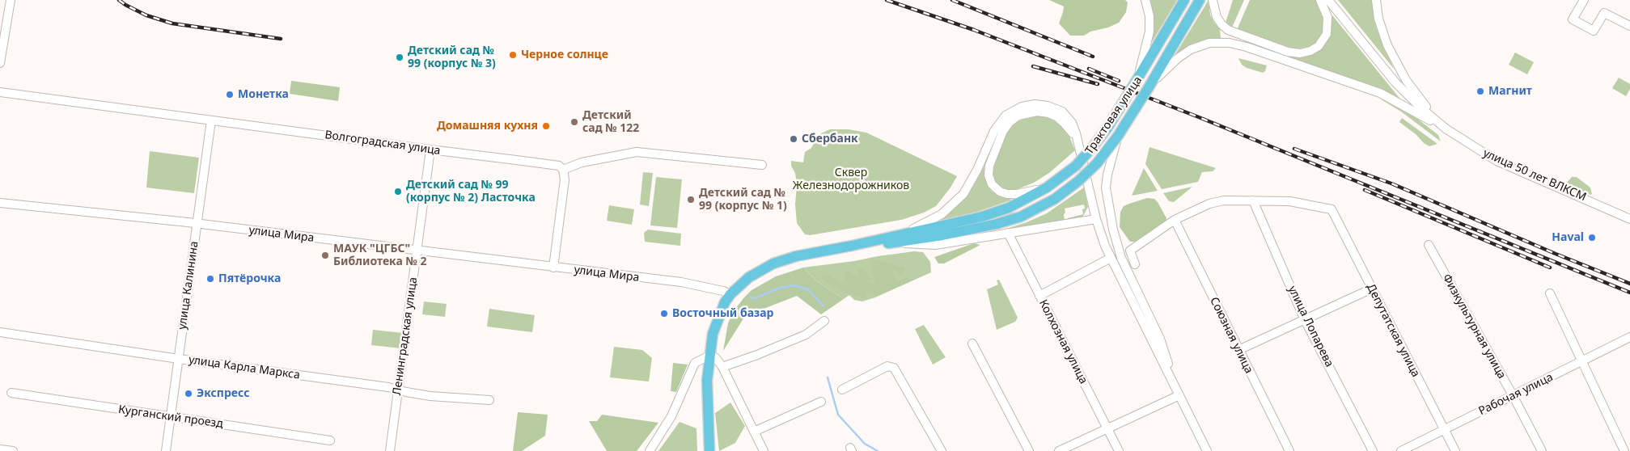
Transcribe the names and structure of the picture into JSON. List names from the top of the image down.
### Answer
{
  "streets": {
    "main road": ["Трактовая улица"],
    "street": [
      "Волгоградская улица",
      "улица 50 лет ВЛКСМ",
      "улица Мира",
      "улица Калинина",
      "улица Лопарева",
      "Физкультурная улица",
      "Депутатская улица",
      "Союзная улица",
      "Ленинградская улица",
      "Колхозная улица",
      "улица Карла Маркса",
      "Рабочая улица",
      "Курганский проезд"
    ]
  },
  "crossings": [
    ["Трактовая улица", "улица Мира"],
    ["Волгоградская улица", "улица Калинина"],
    ["Волгоградская улица", "Ленинградская улица"],
    ["улица Мира", "улица Калинина"],
    ["улица Мира", "Ленинградская улица"],
    ["улица Калинина", "улица Карла Маркса"],
    ["улица Калинина", "Курганский проезд"],
    ["улица Лопарева", "Депутатская улица"],
    ["Физкультурная улица", "Рабочая улица"],
    ["Депутатская улица", "Рабочая улица"],
    ["Ленинградская улица", "улица Карла Маркса"]
  ],
  "parks": ["Сквер Железнодорожников"],
  "places": [
    "Черное солнце",
    "Детский сад № 99 (корпус № 3)",
    "Магнит",
    "Монетка",
    "Детский сад № 122",
    "Домашняя кухня",
    "Сбербанк",
    "Детский сад № 99 (корпус № 2) Ласточка",
    "Детский сад № 99 (корпус № 1)",
    "Haval",
    "МАУК \"ЦГБС\" Библиотека № 2",
    "Пятёрочка",
    "Восточный базар",
    "Экспресс"
  ]
}
